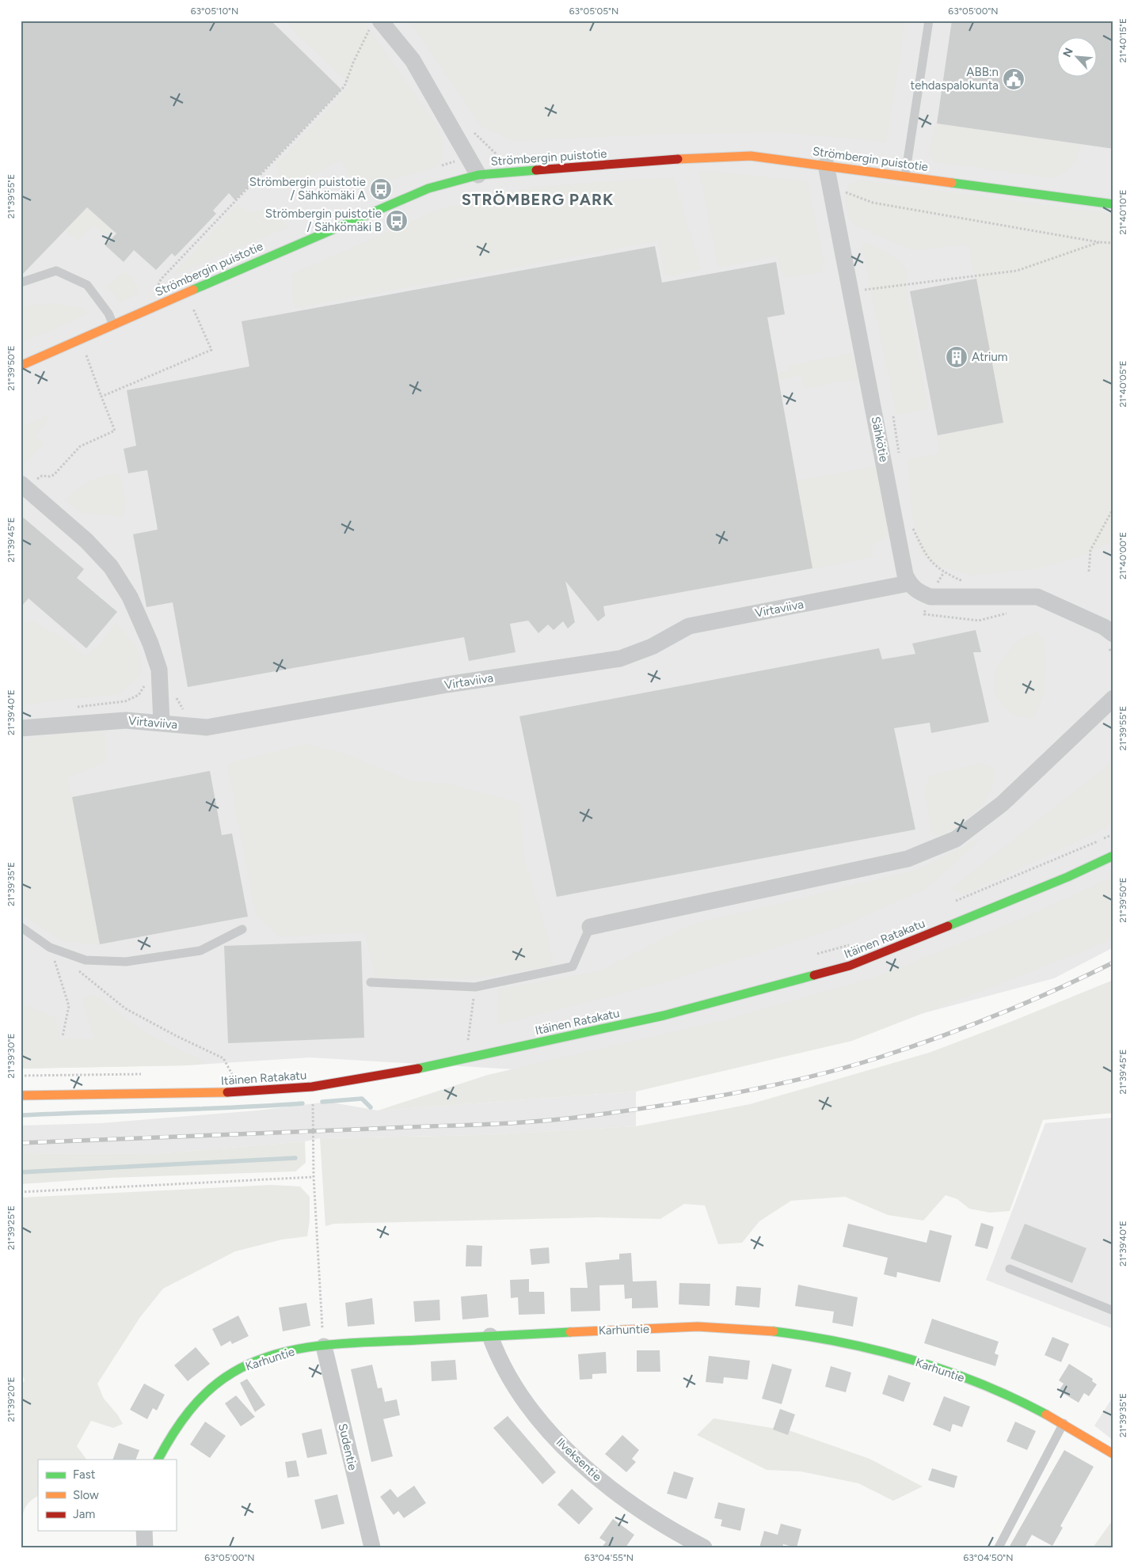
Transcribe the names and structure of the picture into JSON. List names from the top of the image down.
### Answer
{
  "streets": {
    "street": [
      "Strömbergin puistotie",
      "Sähkötie",
      "Virtaviiva",
      "Itäinen Ratakatu",
      "Karhuntie",
      "Sudentie",
      "Ilveksentie"
    ]
  },
  "crossings": [
    ["Strömbergin puistotie", "Sähkötie"],
    ["Sähkötie", "Virtaviiva"],
    ["Karhuntie", "Sudentie"],
    ["Karhuntie", "Ilveksentie"]
  ],
  "districts": ["STRÖMBERG PARK"],
  "places": {
    "public building": ["ABB:n tehdaspalokunta"],
    "bus stop": ["Strömbergin puistotie / Sähkömäki A", "Strömbergin puistotie / Sähkömäki B"],
    "building": ["Atrium"]
  },
  "legend": ["Fast", "Slow", "Jam"],
  "north": "top left",
  "coordinates": [
    "63°05'10\"N",
    "63°05'05\"N",
    "63°05'00\"N",
    "21°40'15\"E",
    "21°39'55\"E",
    "21°40'10\"E",
    "21°39'50\"E",
    "21°40'05\"E",
    "21°39'45\"E",
    "21°40'00\"E",
    "21°39'40\"E",
    "21°39'35\"E",
    "21°39'30\"E",
    "21°39'25\"E",
    "21°39'20\"E",
    "63°04'55\"N",
    "63°04'50\"N"
  ]
}
